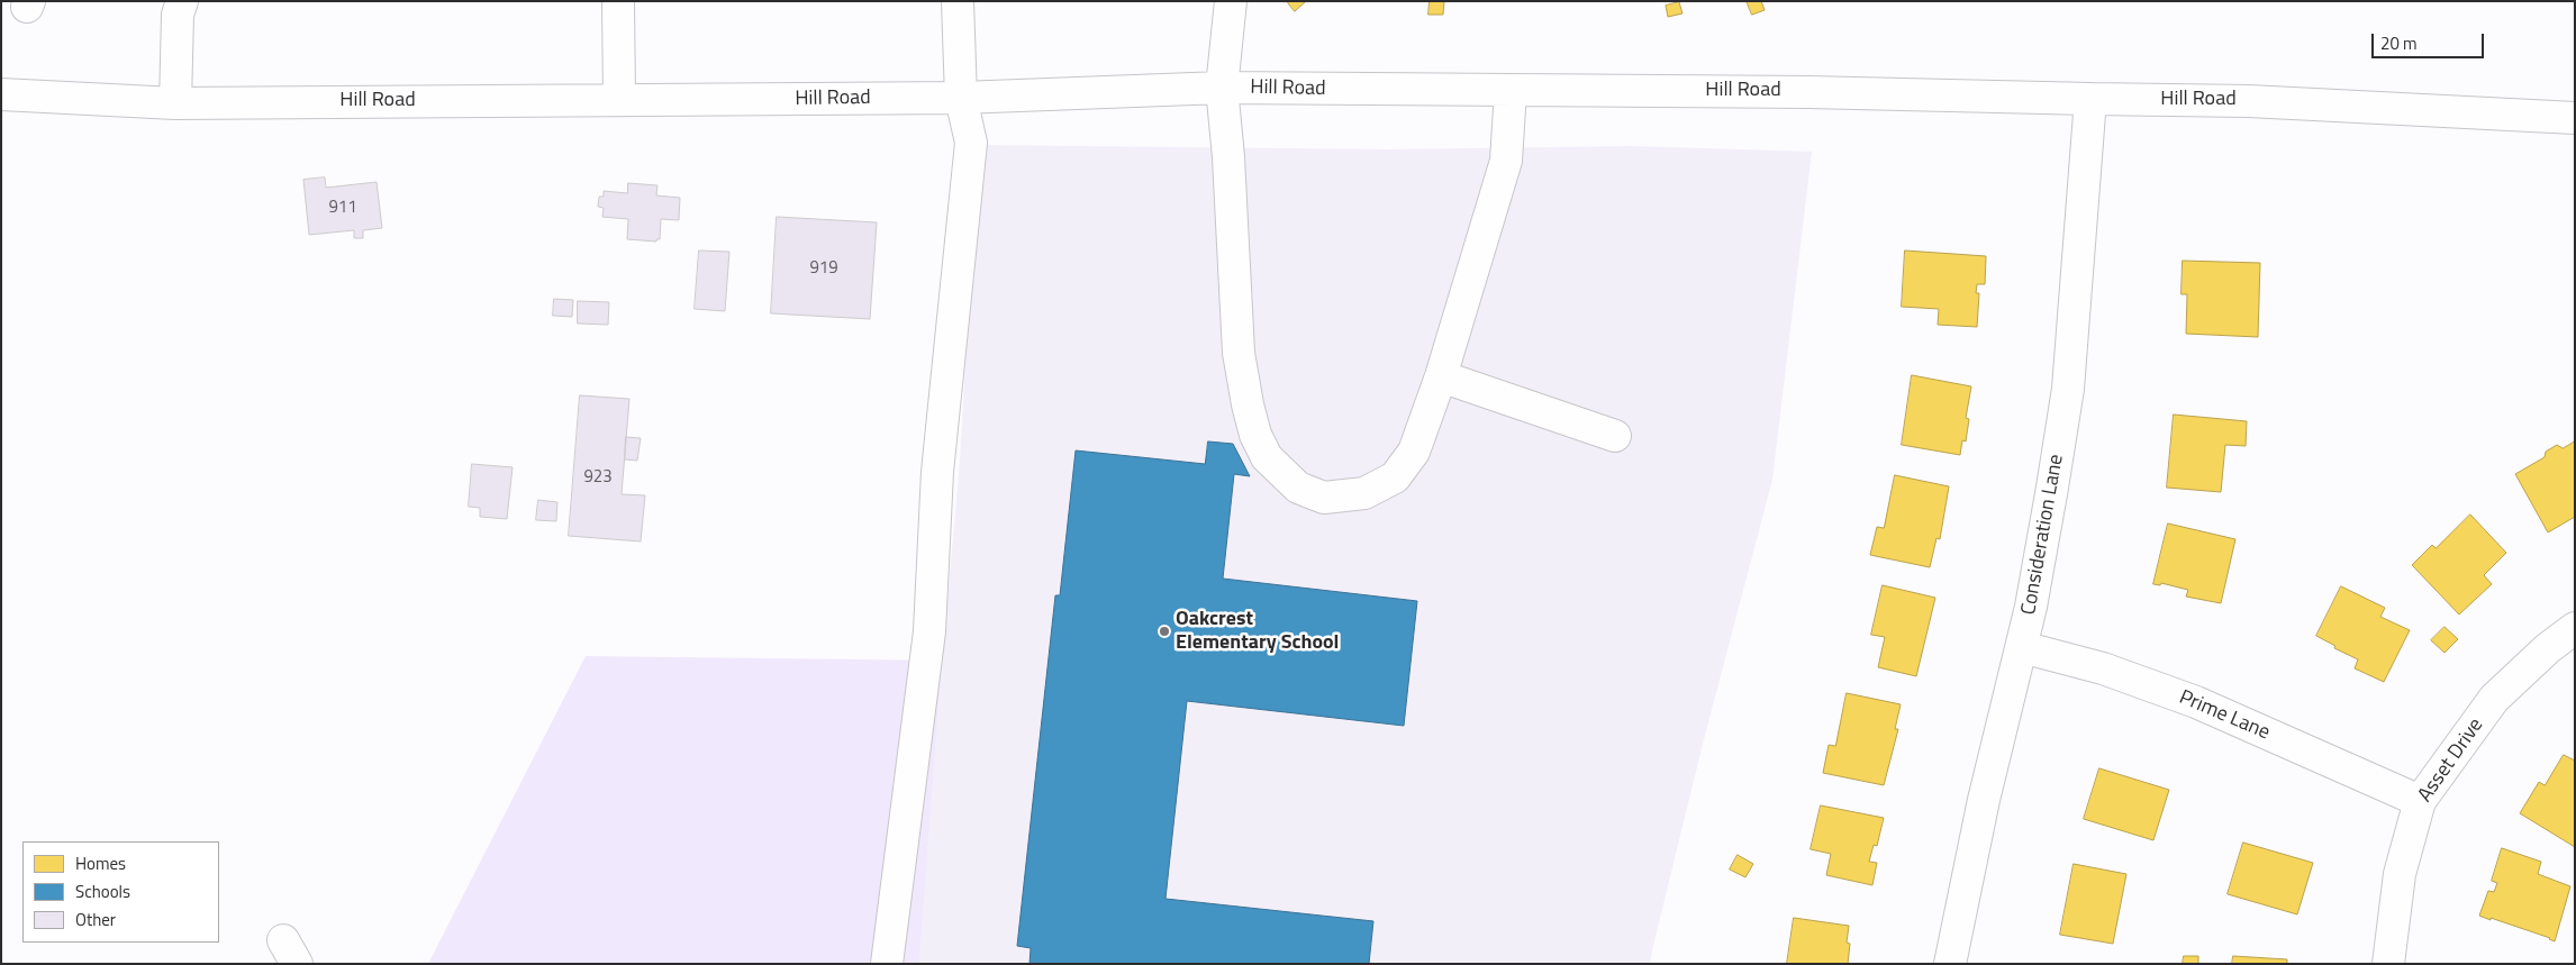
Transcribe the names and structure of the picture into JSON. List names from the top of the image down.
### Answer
{
  "streets": {
    "street": [
      "Hill Road",
      "Consideration Lane",
      "Prime Lane",
      "Asset Drive"
    ]
  },
  "crossings": [
    ["Hill Road", "Consideration Lane"],
    ["Consideration Lane", "Prime Lane"],
    ["Prime Lane", "Asset Drive"]
  ],
  "places": ["Oakcrest Elementary School"],
  "house_numbers": ["911", "919", "923"],
  "legend": ["Homes", "Schools", "Other"],
  "scale_bar": "20 m"
}
